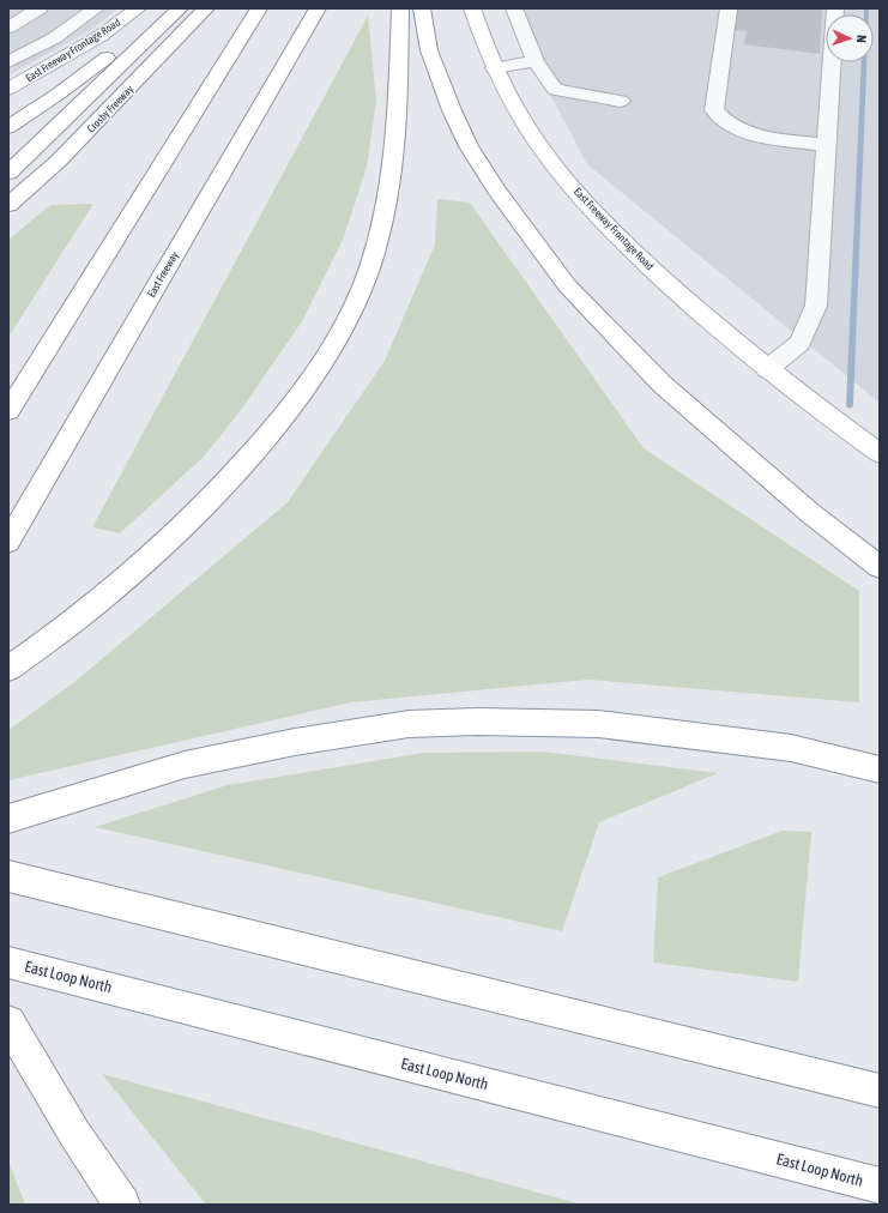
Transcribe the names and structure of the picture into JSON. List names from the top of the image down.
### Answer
{
  "streets": {
    "main road": [
      "East Freeway Frontage Road",
      "Crosby Freeway",
      "East Freeway",
      "East Loop North"
    ]
  },
  "north": "right"
}
